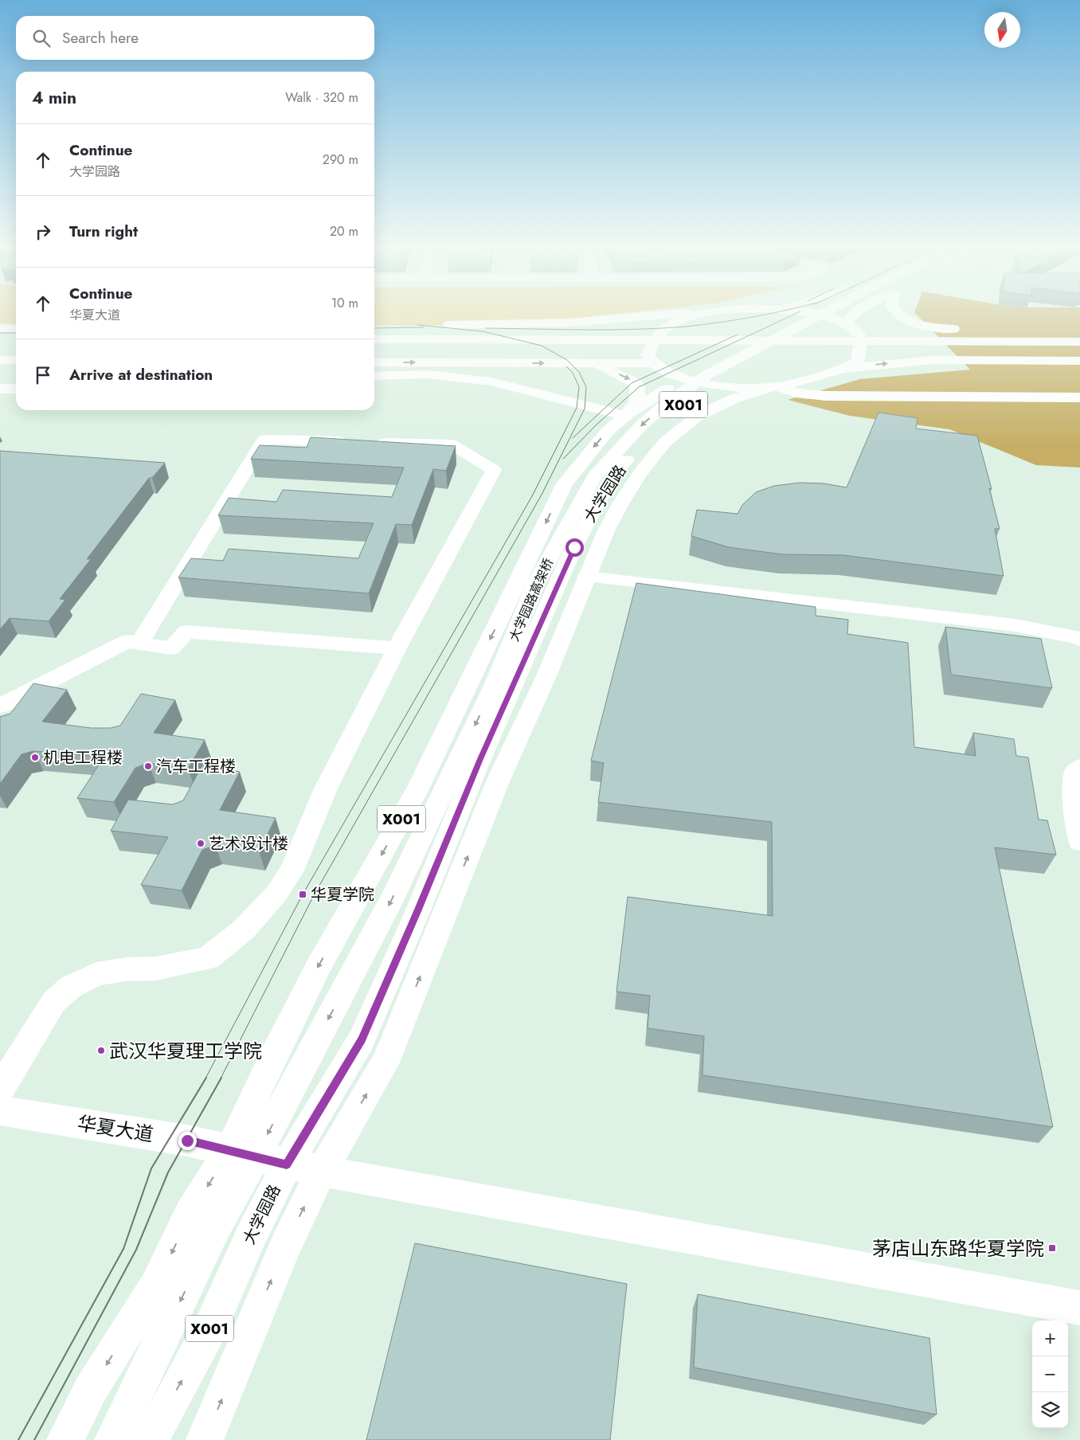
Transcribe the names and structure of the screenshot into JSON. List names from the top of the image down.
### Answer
{
  "streets": {
    "main road": [
      "X001",
      "大学园路",
      "大学园路高架桥",
      "华夏大道"
    ]
  },
  "crossings": [
    ["X001", "大学园路"],
    ["X001", "华夏大道"],
    ["大学园路", "大学园路高架桥"],
    ["大学园路", "华夏大道"]
  ],
  "places": {
    "other": [
      "机电工程楼",
      "汽车工程楼",
      "艺术设计楼",
      "武汉华夏理工学院"
    ],
    "transit": ["华夏学院", "茅店山东路华夏学院"]
  },
  "north": "bottom",
  "page": {
    "search": "Search here",
    "heading": ["4 min", "Walk · 320 m"],
    "list": [
      ["Continue", "大学园路", "290 m"],
      ["Turn right", "20 m"],
      ["Continue", "华夏大道", "10 m"],
      "Arrive at destination"
    ],
    "map_buttons": ["+", "−"]
  }
}
